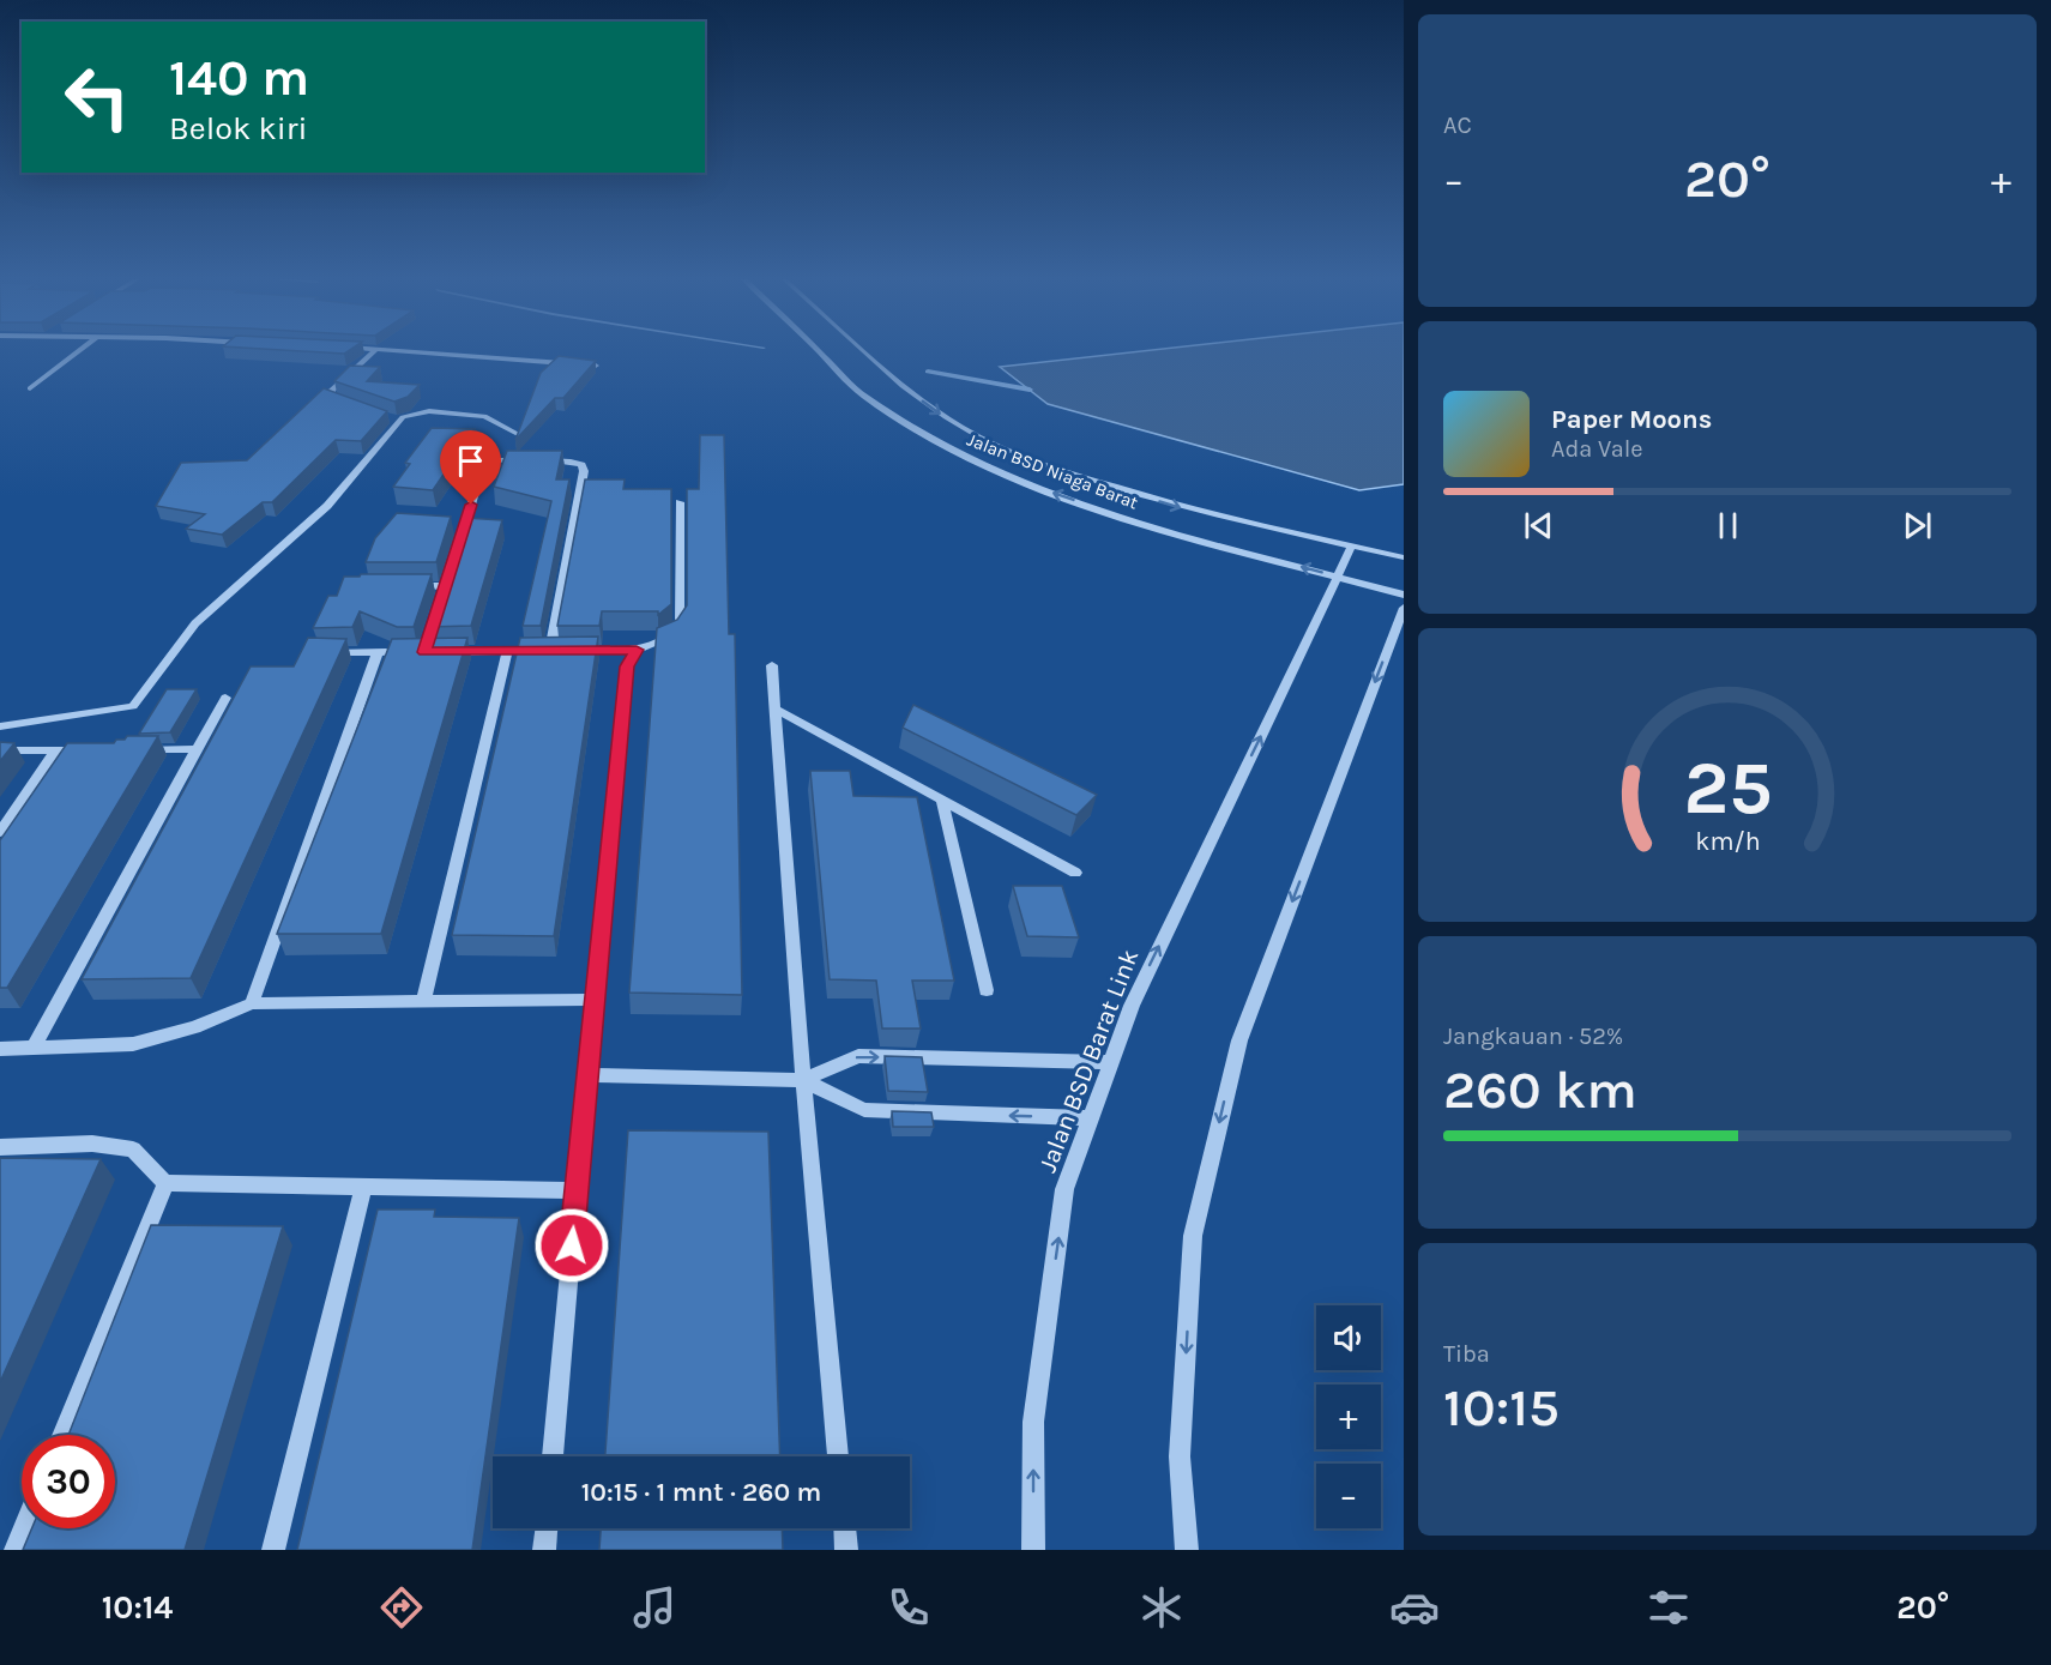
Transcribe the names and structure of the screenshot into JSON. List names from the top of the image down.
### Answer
{
  "streets": {
    "street": ["Jalan BSD Niaga Barat", "Jalan BSD Barat Link"]
  },
  "crossings": [
    ["Jalan BSD Niaga Barat", "Jalan BSD Barat Link"]
  ],
  "page": {
    "tile": [
      "AC",
      ["Jangkauan · 52%", "260 km"],
      ["Tiba", "10:15"]
    ],
    "turn": ["140 m", "Belok kiri"],
    "heat": ["−", "20°", "+"],
    "song": ["Paper Moons", "Ada Vale"],
    "map_buttons": ["+", "−"],
    "limit": "30",
    "trip": "10:15 · 1 mnt · 260 m",
    "tabs": ["10:14", "20°"],
    "gauge": ["25", "km/h"]
  }
}
